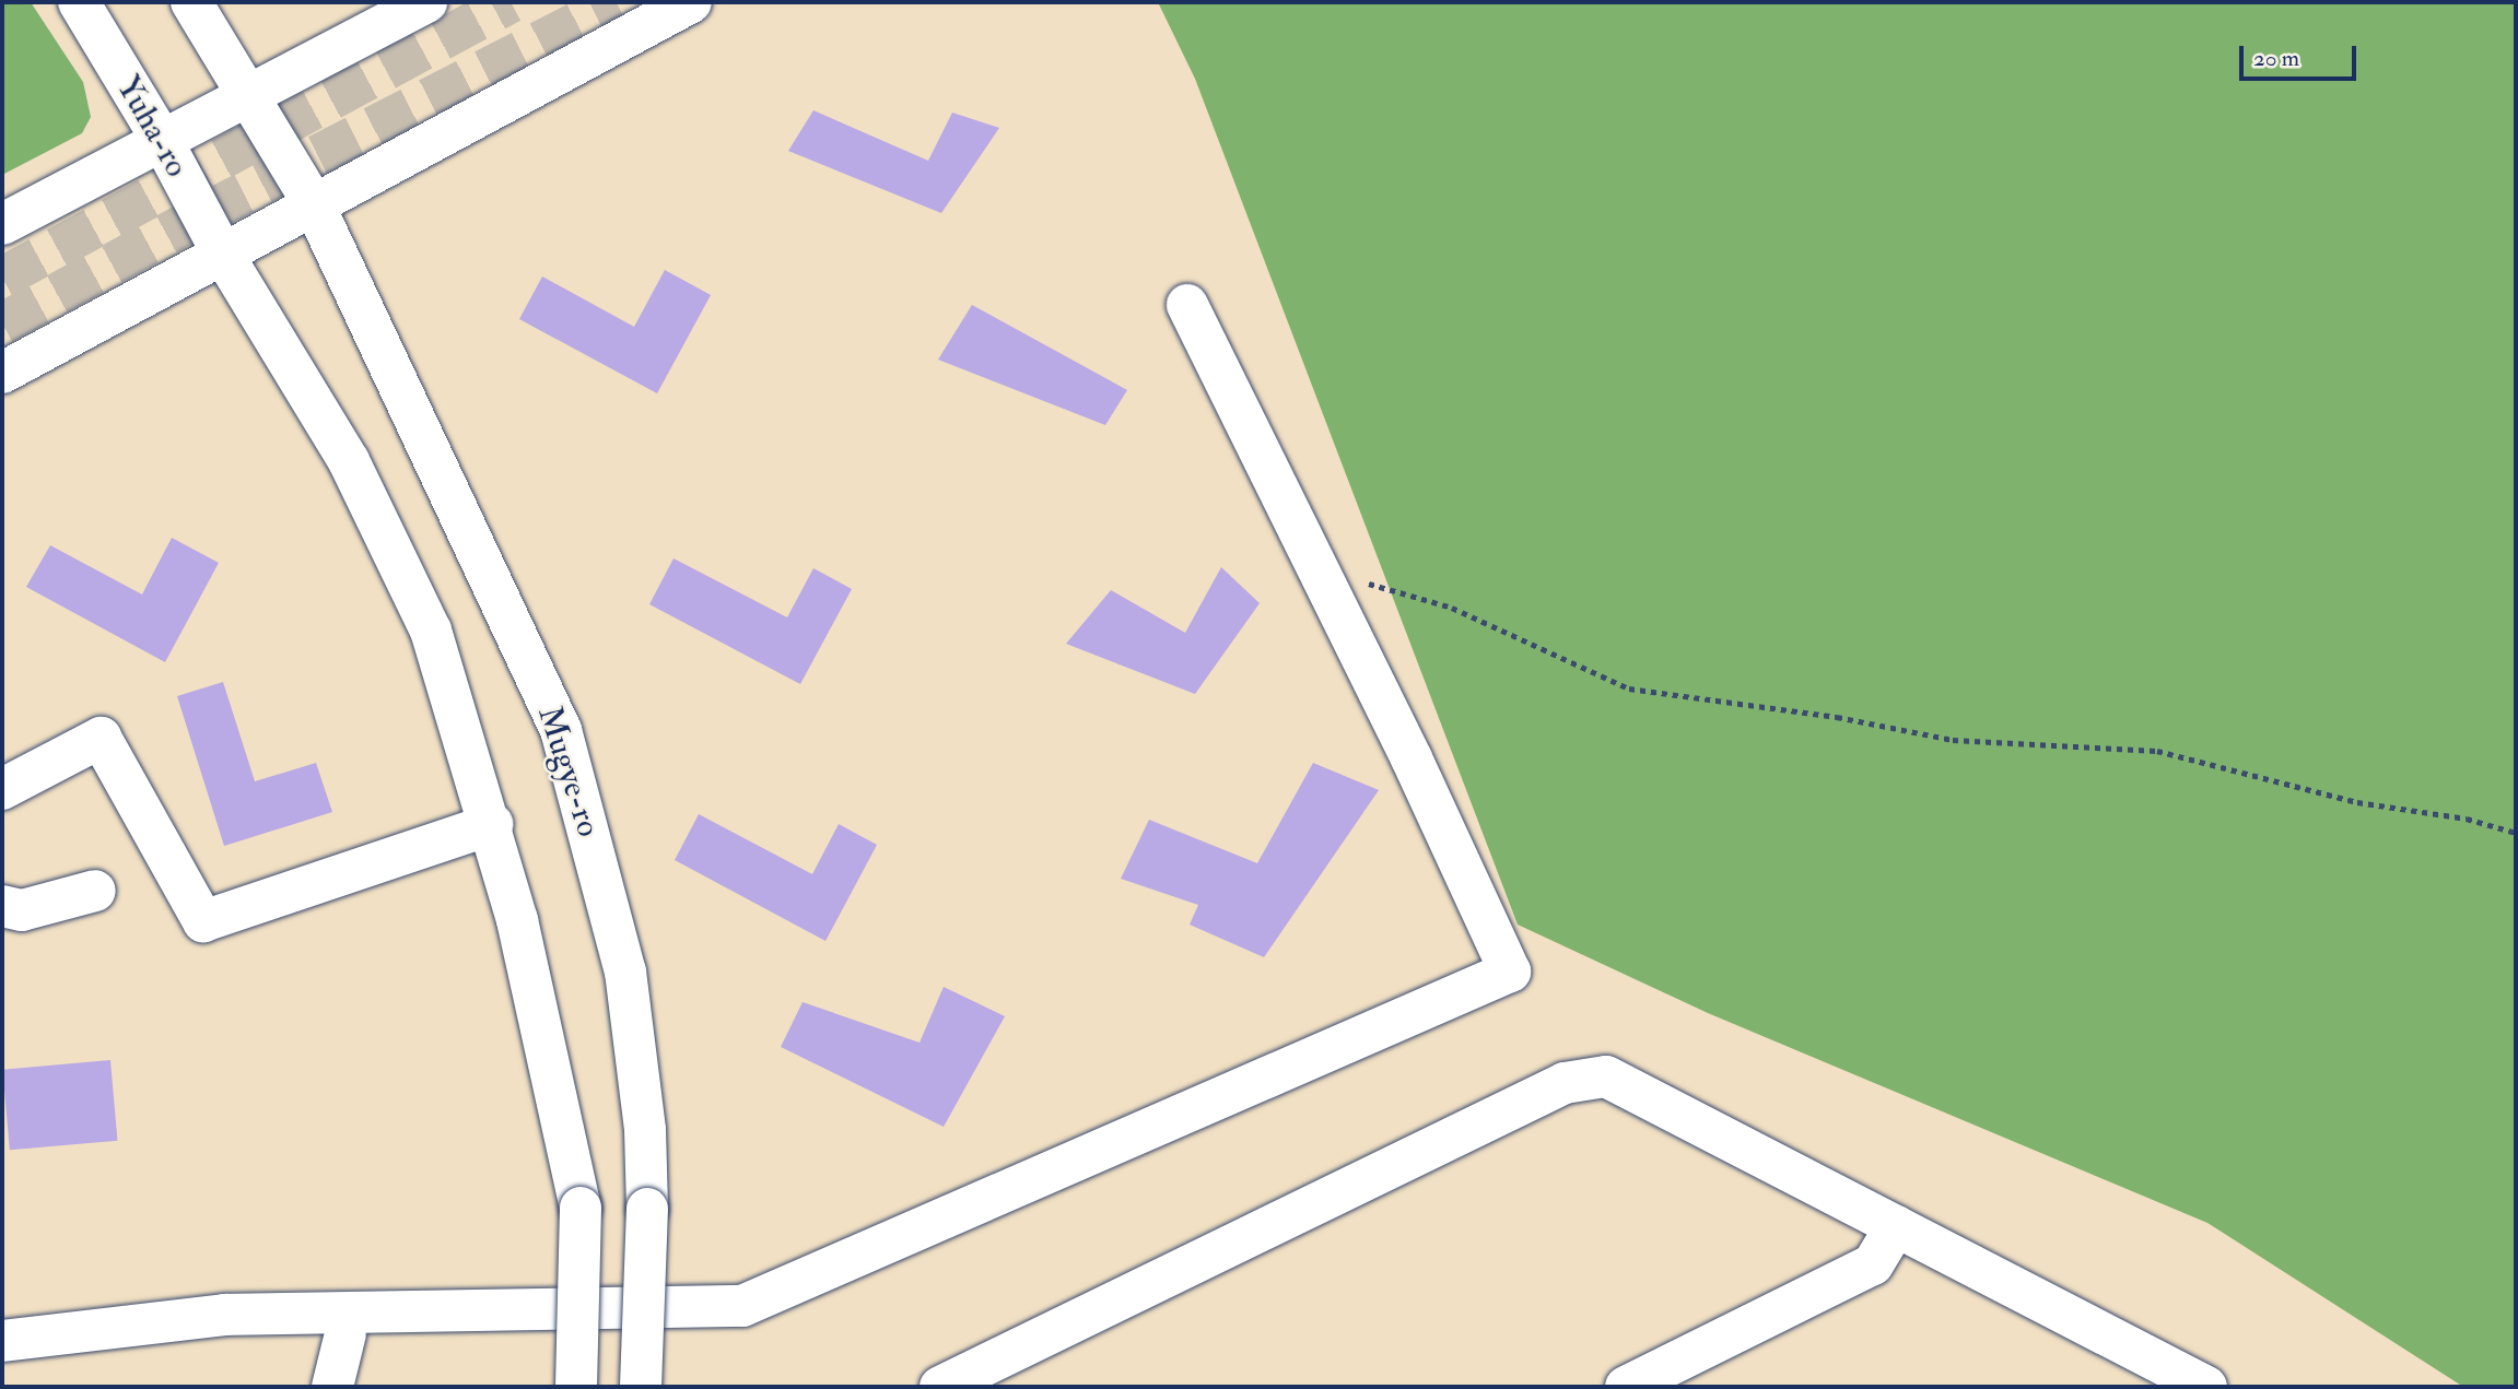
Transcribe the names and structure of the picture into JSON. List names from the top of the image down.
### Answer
{
  "streets": {
    "main road": ["Yuha-ro", "Mugye-ro"]
  },
  "scale_bar": "20 m"
}
